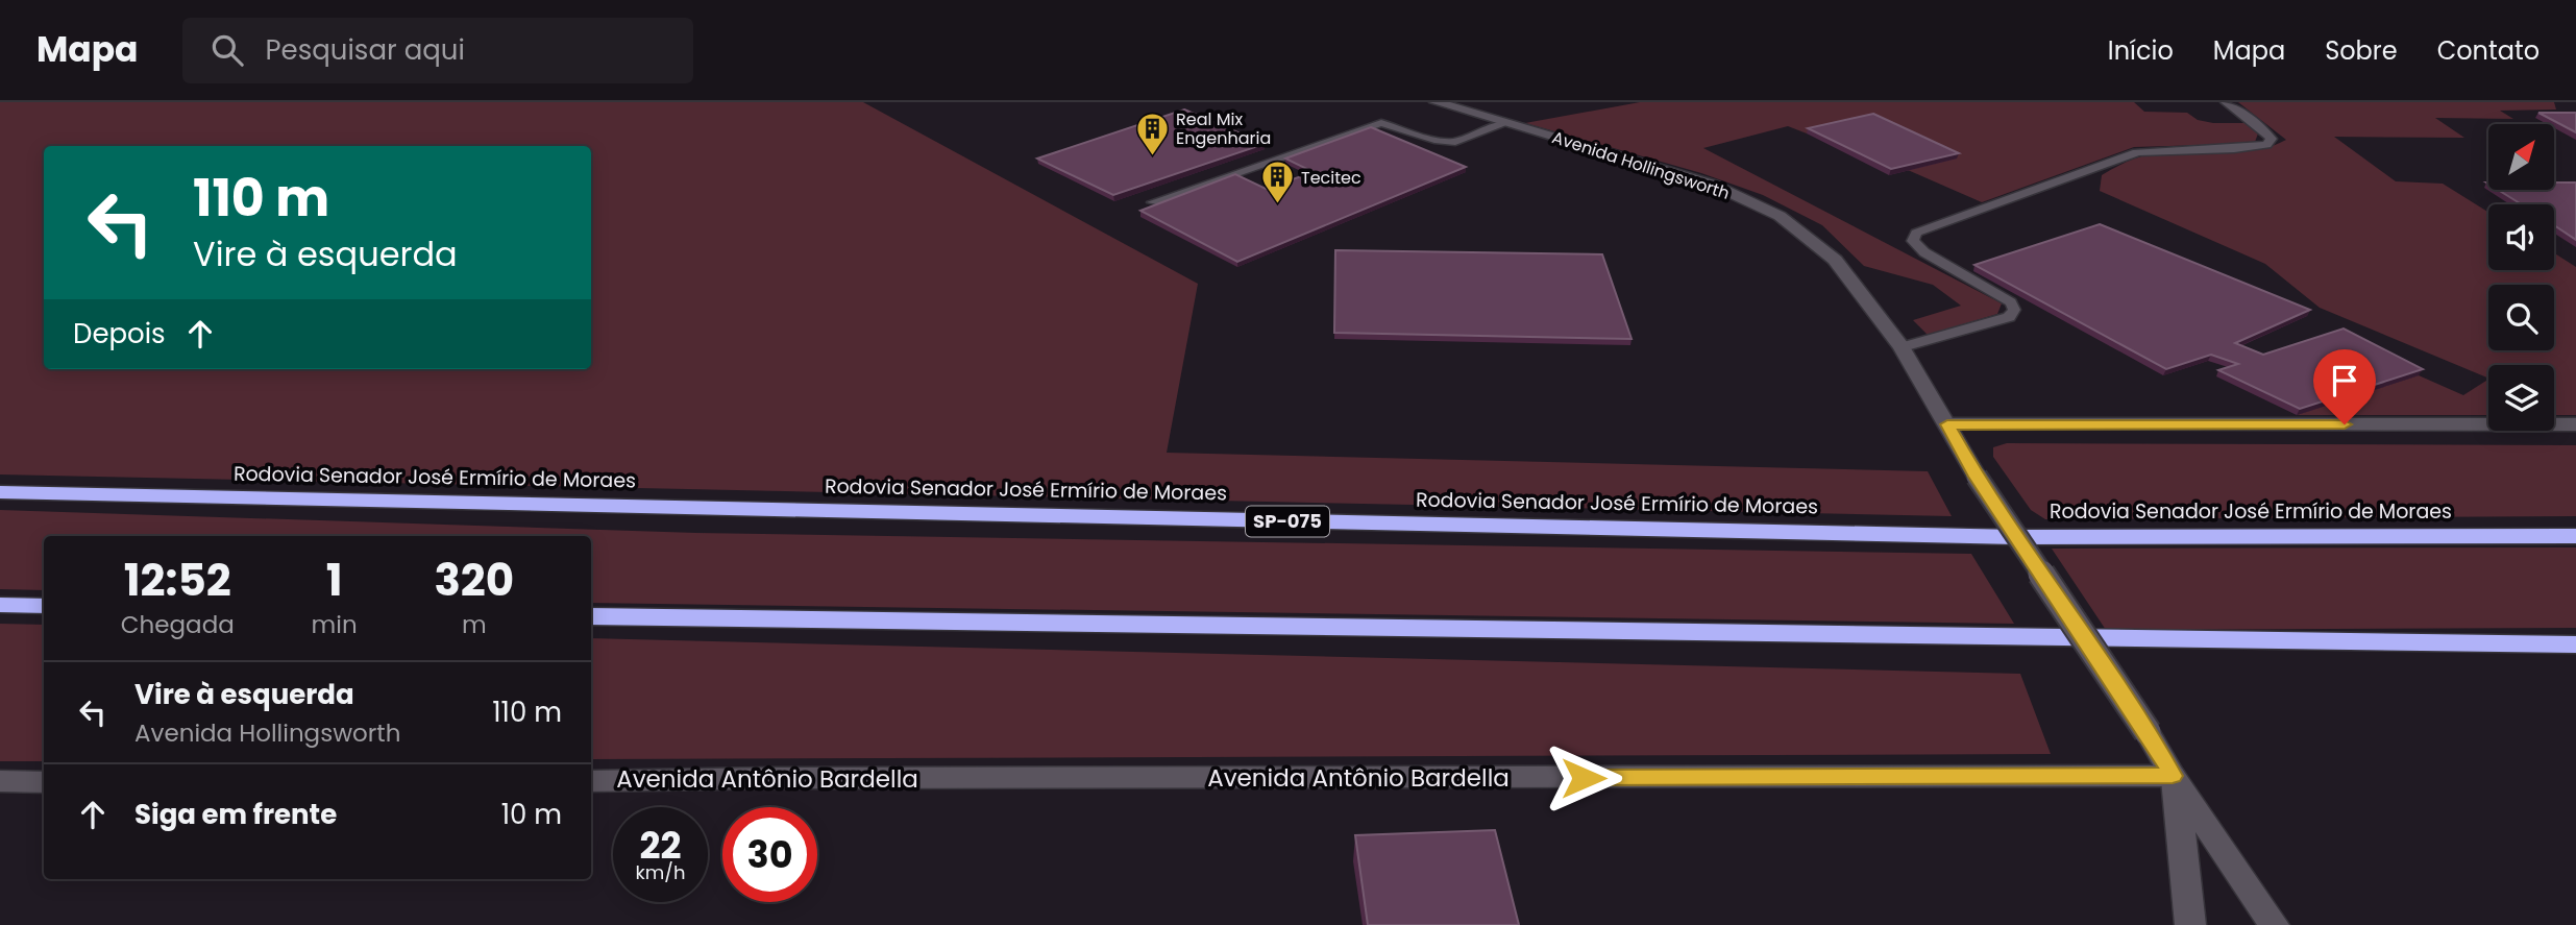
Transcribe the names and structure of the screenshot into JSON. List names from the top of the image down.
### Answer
{
  "streets": {
    "highway": ["Rodovia Senador José Ermírio de Moraes", "SP-075"],
    "street": ["Avenida Hollingsworth", "Avenida Antônio Bardella"]
  },
  "crossings": [
    ["Avenida Hollingsworth", "Avenida Antônio Bardella"]
  ],
  "places": {
    "building": ["Real Mix Engenharia", "Tecitec"]
  },
  "north": "top right",
  "page": {
    "header": "Mapa",
    "search": "Pesquisar aqui",
    "nav": [
      "Início",
      "Mapa",
      "Sobre",
      "Contato"
    ],
    "turn": ["110 m", "Vire à esquerda"],
    "then": "Depois",
    "eta": [
      "12:52",
      "Chegada",
      "1",
      "min",
      "320",
      "m"
    ],
    "list": [
      {
        "name": "Vire à esquerda",
        "note": "Avenida Hollingsworth",
        "value": "110 m"
      },
      {
        "name": "Siga em frente",
        "value": "10 m"
      }
    ],
    "speed": "22 km/h",
    "limit": "30"
  }
}
